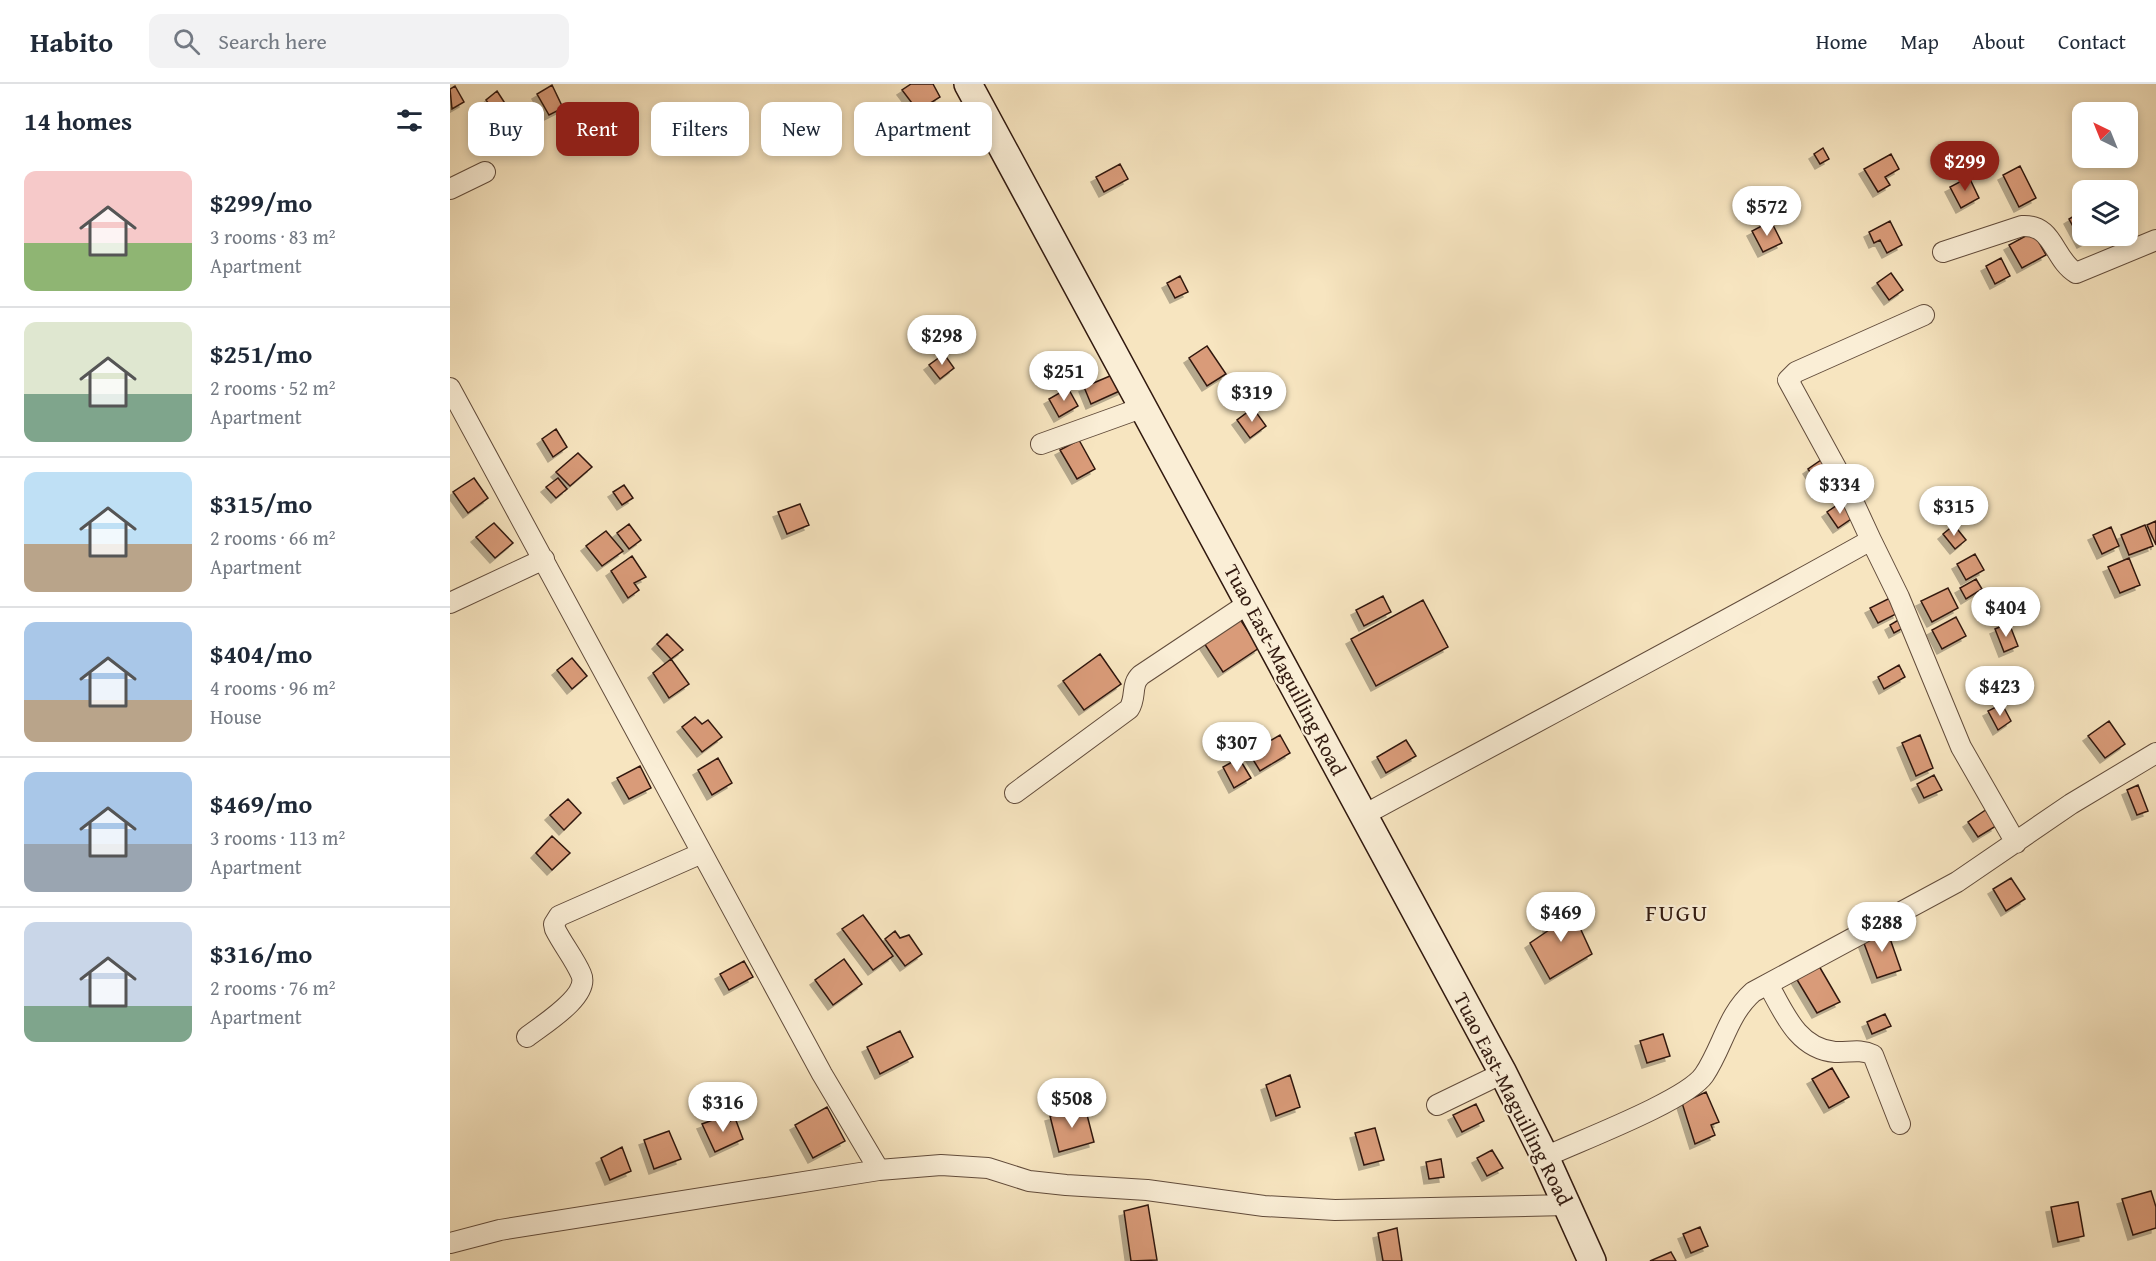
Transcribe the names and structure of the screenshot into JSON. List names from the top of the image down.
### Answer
{
  "streets": {
    "main road": ["Tuao East-Maguilling Road"]
  },
  "districts": ["FUGU"],
  "north": "top left",
  "page": {
    "header": "Habito",
    "search": "Search here",
    "nav": [
      "Home",
      "Map",
      "About",
      "Contact"
    ],
    "heading": "14 homes",
    "chip": [
      "Buy",
      "Rent",
      "Filters",
      "New",
      "Apartment"
    ],
    "price": [
      "$299",
      "$572",
      "$298",
      "$251",
      "$319",
      "$334",
      "$315",
      "$404",
      "$423",
      "$307",
      "$469",
      "$288",
      "$508",
      "$316"
    ],
    "list": [
      {
        "name": "$299/mo",
        "note": "3 rooms · 83 m² · Apartment"
      },
      {
        "name": "$251/mo",
        "note": "2 rooms · 52 m² · Apartment"
      },
      {
        "name": "$315/mo",
        "note": "2 rooms · 66 m² · Apartment"
      },
      {
        "name": "$404/mo",
        "note": "4 rooms · 96 m² · House"
      },
      {
        "name": "$469/mo",
        "note": "3 rooms · 113 m² · Apartment"
      },
      {
        "name": "$316/mo",
        "note": "2 rooms · 76 m² · Apartment"
      }
    ]
  }
}
